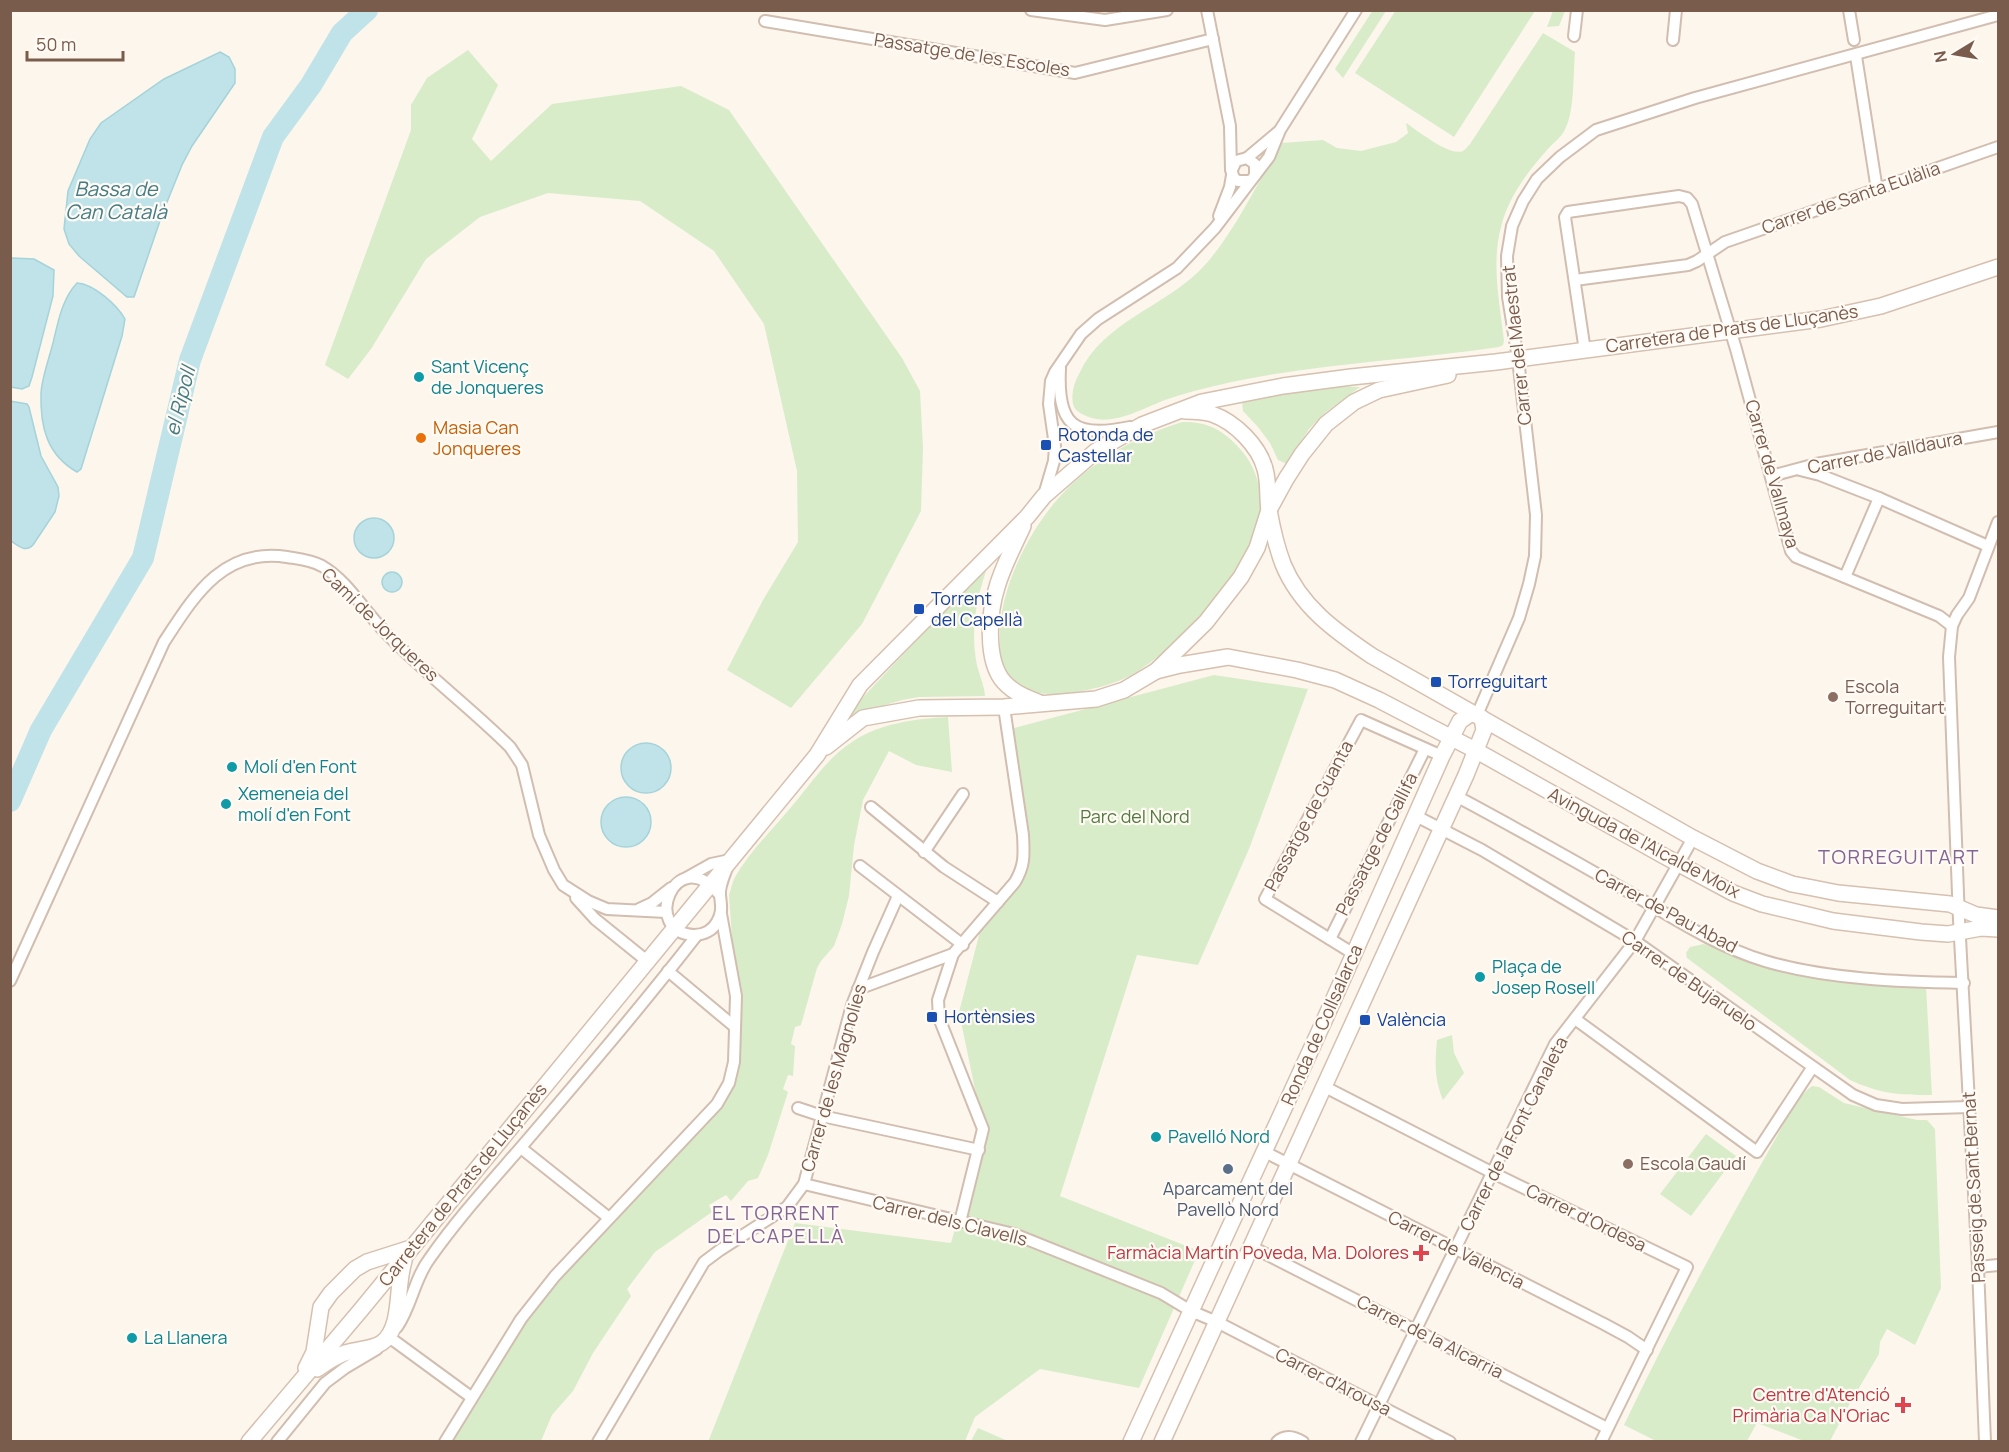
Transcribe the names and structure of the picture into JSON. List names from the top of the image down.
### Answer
{
  "streets": {
    "street": [
      "Passatge de les Escoles",
      "Carrer de Santa Eulàlia",
      "Carretera de Prats de Lluçanès",
      "Carrer del Maestrat",
      "Carrer de Valldaura",
      "Carrer de Vallmaya",
      "Camí de Jorqueres",
      "Passatge de Guanta",
      "Avinguda de l'Alcalde Moix",
      "Passatge de Gallifa",
      "Carrer de Pau Abad",
      "Carrer de Bujaruelo",
      "Ronda de Collsalarca",
      "Carrer de les Magnolies",
      "Carrer de la Font Canaleta",
      "Passeig de Sant Bernat",
      "Carrer d'Ordesa",
      "Carrer dels Clavells",
      "Carrer de València",
      "Carrer de la Alcarria",
      "Carrer d'Arousa"
    ]
  },
  "crossings": [
    ["Carrer de Santa Eulàlia", "Carrer de Vallmaya"],
    ["Carretera de Prats de Lluçanès", "Carrer del Maestrat"],
    ["Carretera de Prats de Lluçanès", "Carrer de Vallmaya"],
    ["Carretera de Prats de Lluçanès", "Camí de Jorqueres"],
    ["Carretera de Prats de Lluçanès", "Avinguda de l'Alcalde Moix"],
    ["Carrer del Maestrat", "Avinguda de l'Alcalde Moix"],
    ["Carrer del Maestrat", "Ronda de Collsalarca"],
    ["Carrer de Valldaura", "Carrer de Vallmaya"],
    ["Carrer de Vallmaya", "Passeig de Sant Bernat"],
    ["Passatge de Guanta", "Passatge de Gallifa"],
    ["Passatge de Guanta", "Ronda de Collsalarca"],
    ["Avinguda de l'Alcalde Moix", "Ronda de Collsalarca"],
    ["Avinguda de l'Alcalde Moix", "Carrer de la Font Canaleta"],
    ["Avinguda de l'Alcalde Moix", "Passeig de Sant Bernat"],
    ["Carrer de Pau Abad", "Ronda de Collsalarca"],
    ["Carrer de Pau Abad", "Carrer de la Font Canaleta"],
    ["Carrer de Pau Abad", "Passeig de Sant Bernat"],
    ["Carrer de Bujaruelo", "Ronda de Collsalarca"],
    ["Carrer de Bujaruelo", "Carrer de la Font Canaleta"],
    ["Carrer de Bujaruelo", "Passeig de Sant Bernat"],
    ["Ronda de Collsalarca", "Carrer d'Ordesa"],
    ["Ronda de Collsalarca", "Carrer dels Clavells"],
    ["Ronda de Collsalarca", "Carrer de València"],
    ["Ronda de Collsalarca", "Carrer de la Alcarria"],
    ["Ronda de Collsalarca", "Carrer d'Arousa"],
    ["Carrer de les Magnolies", "Carrer dels Clavells"],
    ["Carrer de la Font Canaleta", "Carrer d'Ordesa"],
    ["Carrer de la Font Canaleta", "Carrer de València"],
    ["Carrer de la Font Canaleta", "Carrer de la Alcarria"],
    ["Carrer de la Font Canaleta", "Carrer d'Arousa"],
    ["Carrer d'Ordesa", "Carrer de València"],
    ["Carrer dels Clavells", "Carrer d'Arousa"]
  ],
  "districts": ["TORREGUITART", "EL TORRENT DEL CAPELLÀ"],
  "water": ["Bassa de Can Català", "el Ripoll"],
  "parks": ["Parc del Nord"],
  "places": {
    "other": [
      "Sant Vicenç de Jonqueres",
      "Masia Can Jonqueres",
      "Escola Torreguitart",
      "Molí d'en Font",
      "Xemeneia del molí d'en Font",
      "Plaça de Josep Rosell",
      "Pavelló Nord",
      "Escola Gaudí",
      "Aparcament del Pavellò Nord",
      "La Llanera"
    ],
    "transit": [
      "Rotonda de Castellar",
      "Torrent del Capellà",
      "Torreguitart",
      "Hortènsies",
      "València"
    ],
    "health": ["Farmàcia Martín Poveda, Ma. Dolores", "Centre d'Atenció Primària Ca N'Oriac"]
  },
  "scale_bar": "50 m",
  "north": "left"
}
